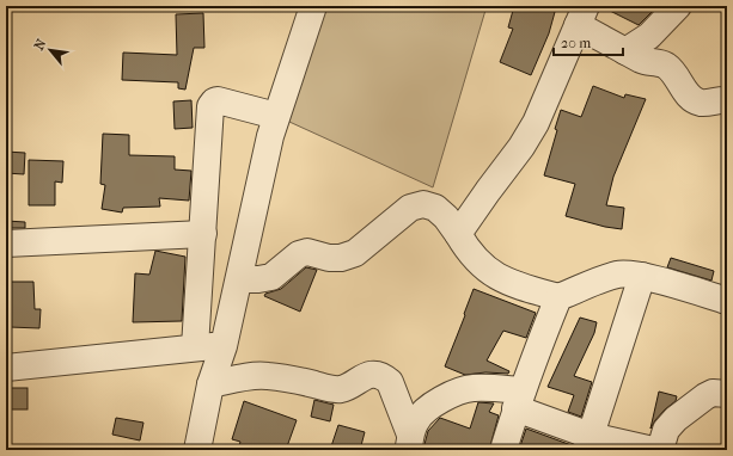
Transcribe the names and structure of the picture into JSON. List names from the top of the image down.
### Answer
{
  "scale_bar": "20 m",
  "north": "top left"
}
